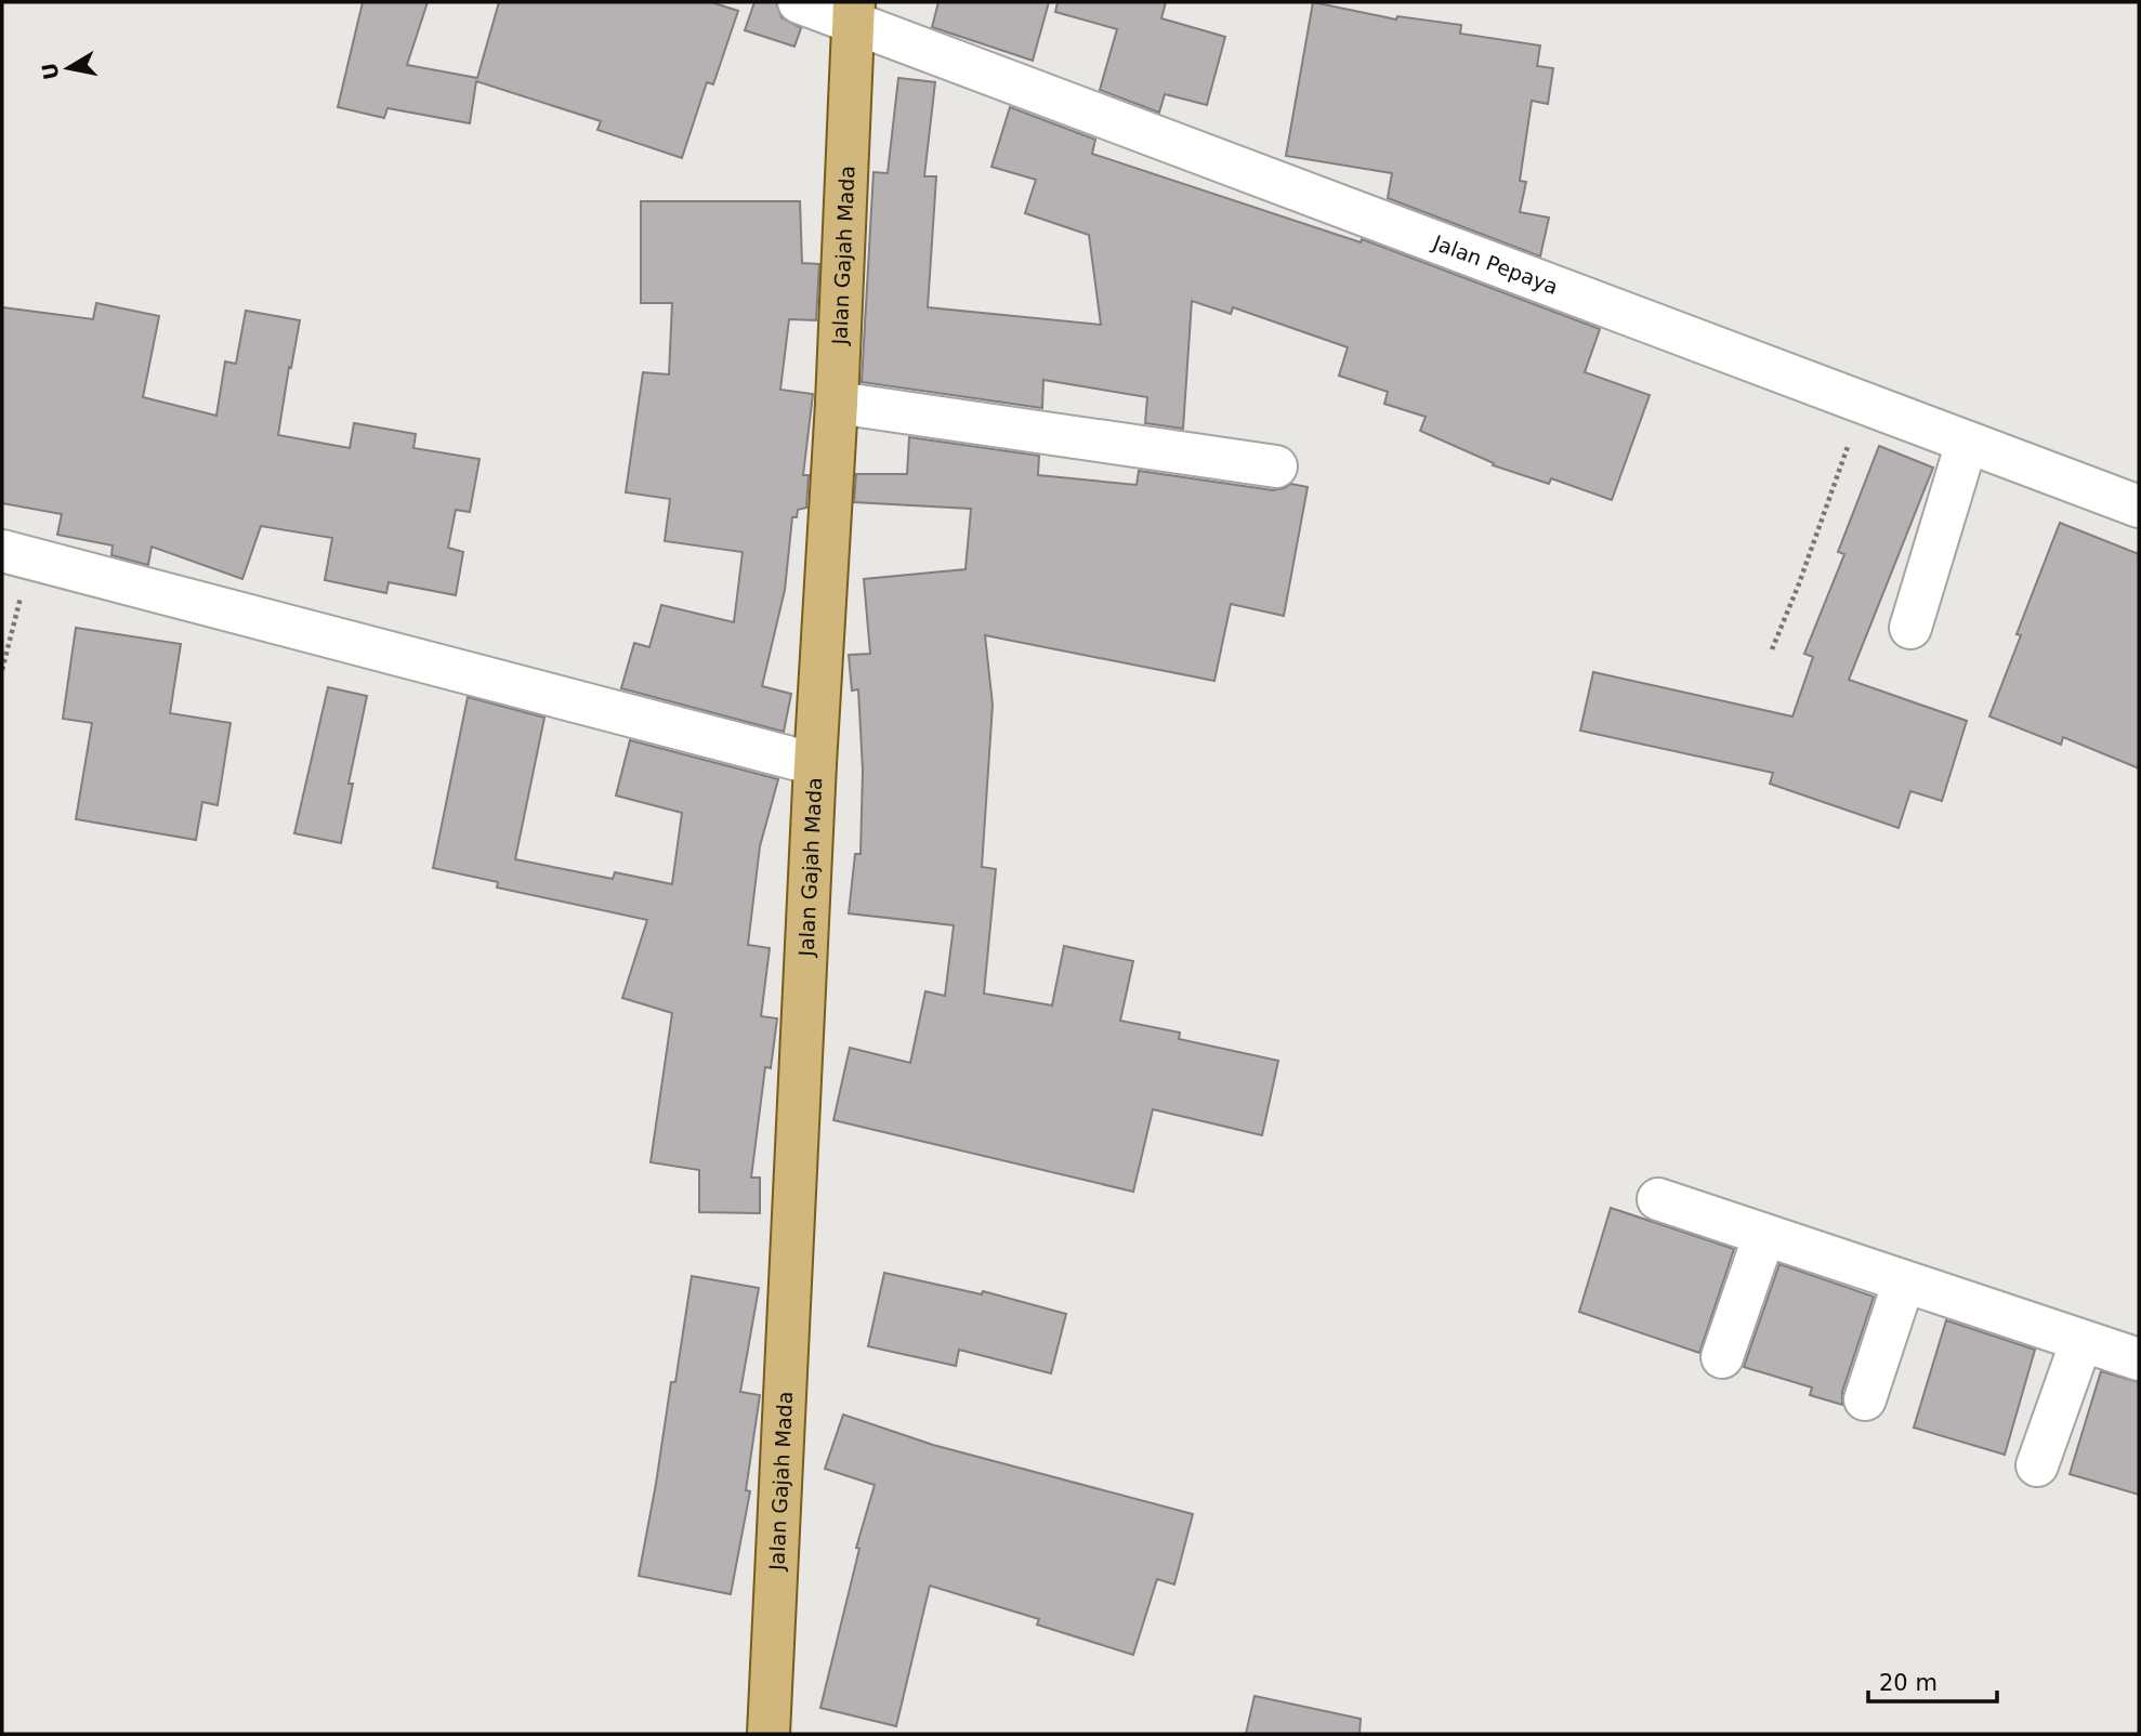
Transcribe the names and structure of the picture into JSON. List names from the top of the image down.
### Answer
{
  "streets": {
    "main road": ["Jalan Gajah Mada"],
    "street": ["Jalan Pepaya"]
  },
  "crossings": [
    ["Jalan Gajah Mada", "Jalan Pepaya"]
  ],
  "scale_bar": "20 m",
  "north": "left"
}
